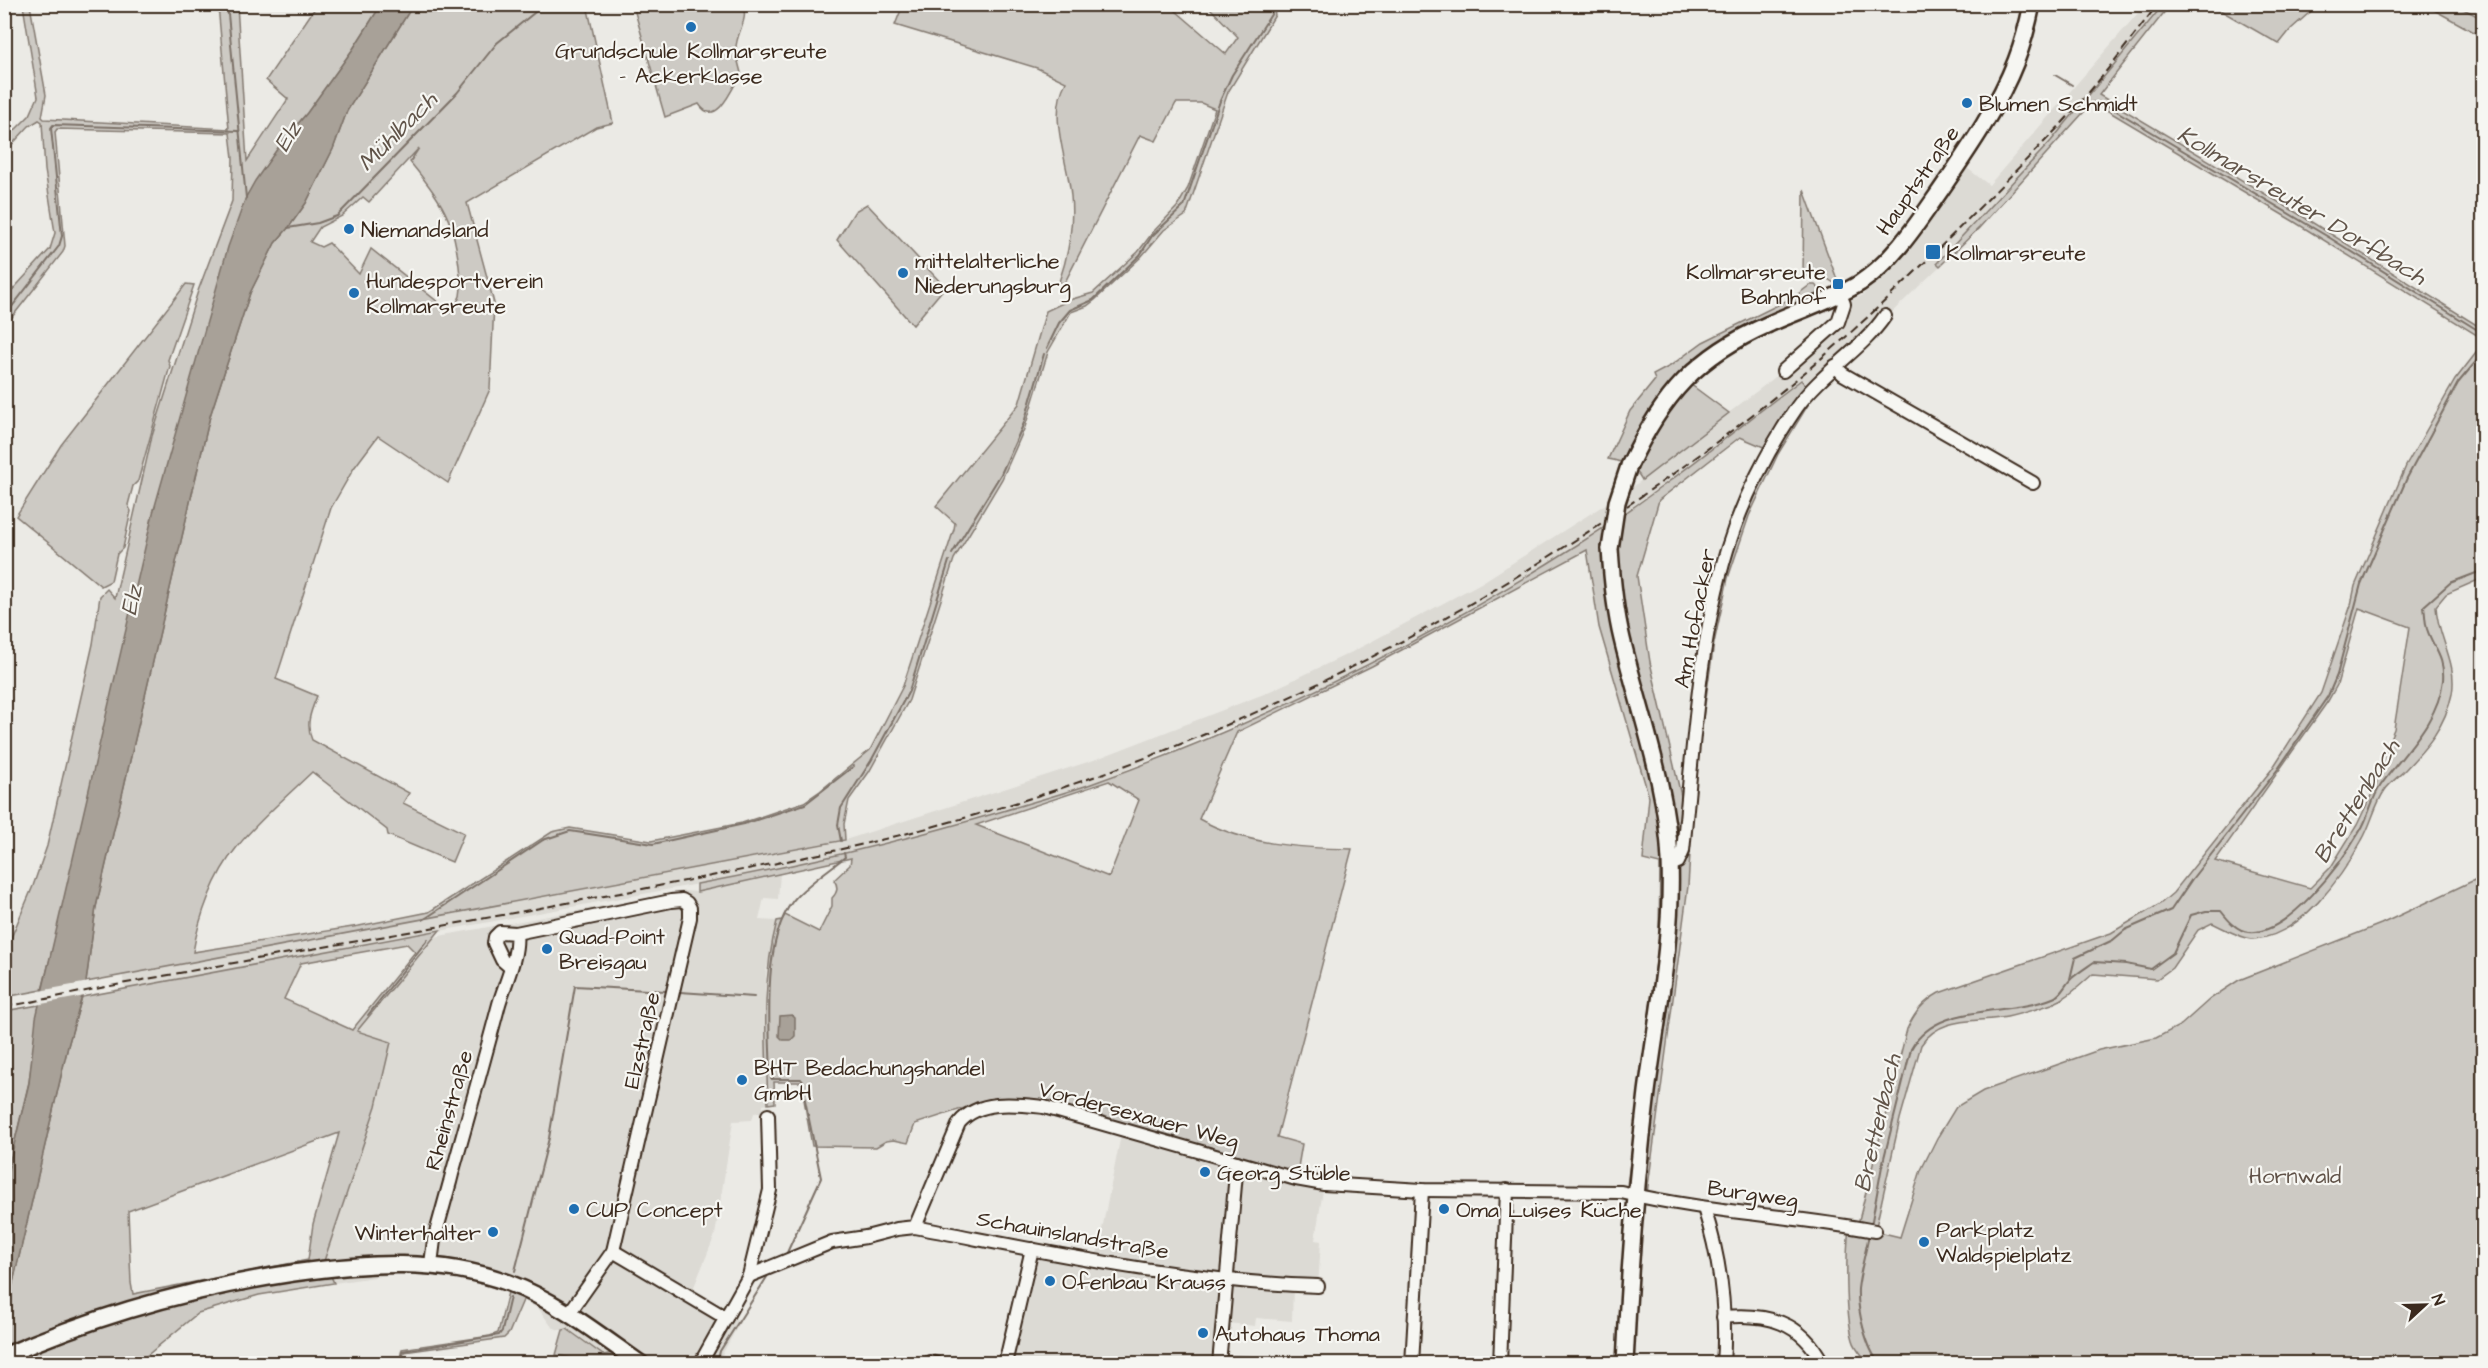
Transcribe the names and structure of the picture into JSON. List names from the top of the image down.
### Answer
{
  "streets": {
    "main road": ["Hauptstraße"],
    "street": [
      "Am Hofacker",
      "Elzstraße",
      "Rheinstraße",
      "Vordersexauer Weg",
      "Burgweg",
      "Schauinslandstraße"
    ]
  },
  "crossings": [
    ["Hauptstraße", "Am Hofacker"],
    ["Hauptstraße", "Vordersexauer Weg"],
    ["Hauptstraße", "Burgweg"],
    ["Elzstraße", "Rheinstraße"],
    ["Vordersexauer Weg", "Burgweg"],
    ["Vordersexauer Weg", "Schauinslandstraße"]
  ],
  "water": [
    "Mühlbach",
    "Elz",
    "Kollmarsreuter Dorfbach",
    "Brettenbach"
  ],
  "parks": ["Hornwald"],
  "places": {
    "other": [
      "Grundschule Kollmarsreute - Ackerklasse",
      "Blumen Schmidt",
      "Niemandsland",
      "mittelalterliche Niederungsburg",
      "Hundesportverein Kollmarsreute",
      "Quad-Point Breisgau",
      "BHT Bedachungshandel GmbH",
      "Georg Stüble",
      "CUP Concept",
      "Oma Luises Küche",
      "Winterhalter",
      "Parkplatz Waldspielplatz",
      "Ofenbau Krauss",
      "Autohaus Thoma"
    ],
    "transit": ["Kollmarsreute", "Kollmarsreute Bahnhof"]
  },
  "north": "right"
}
